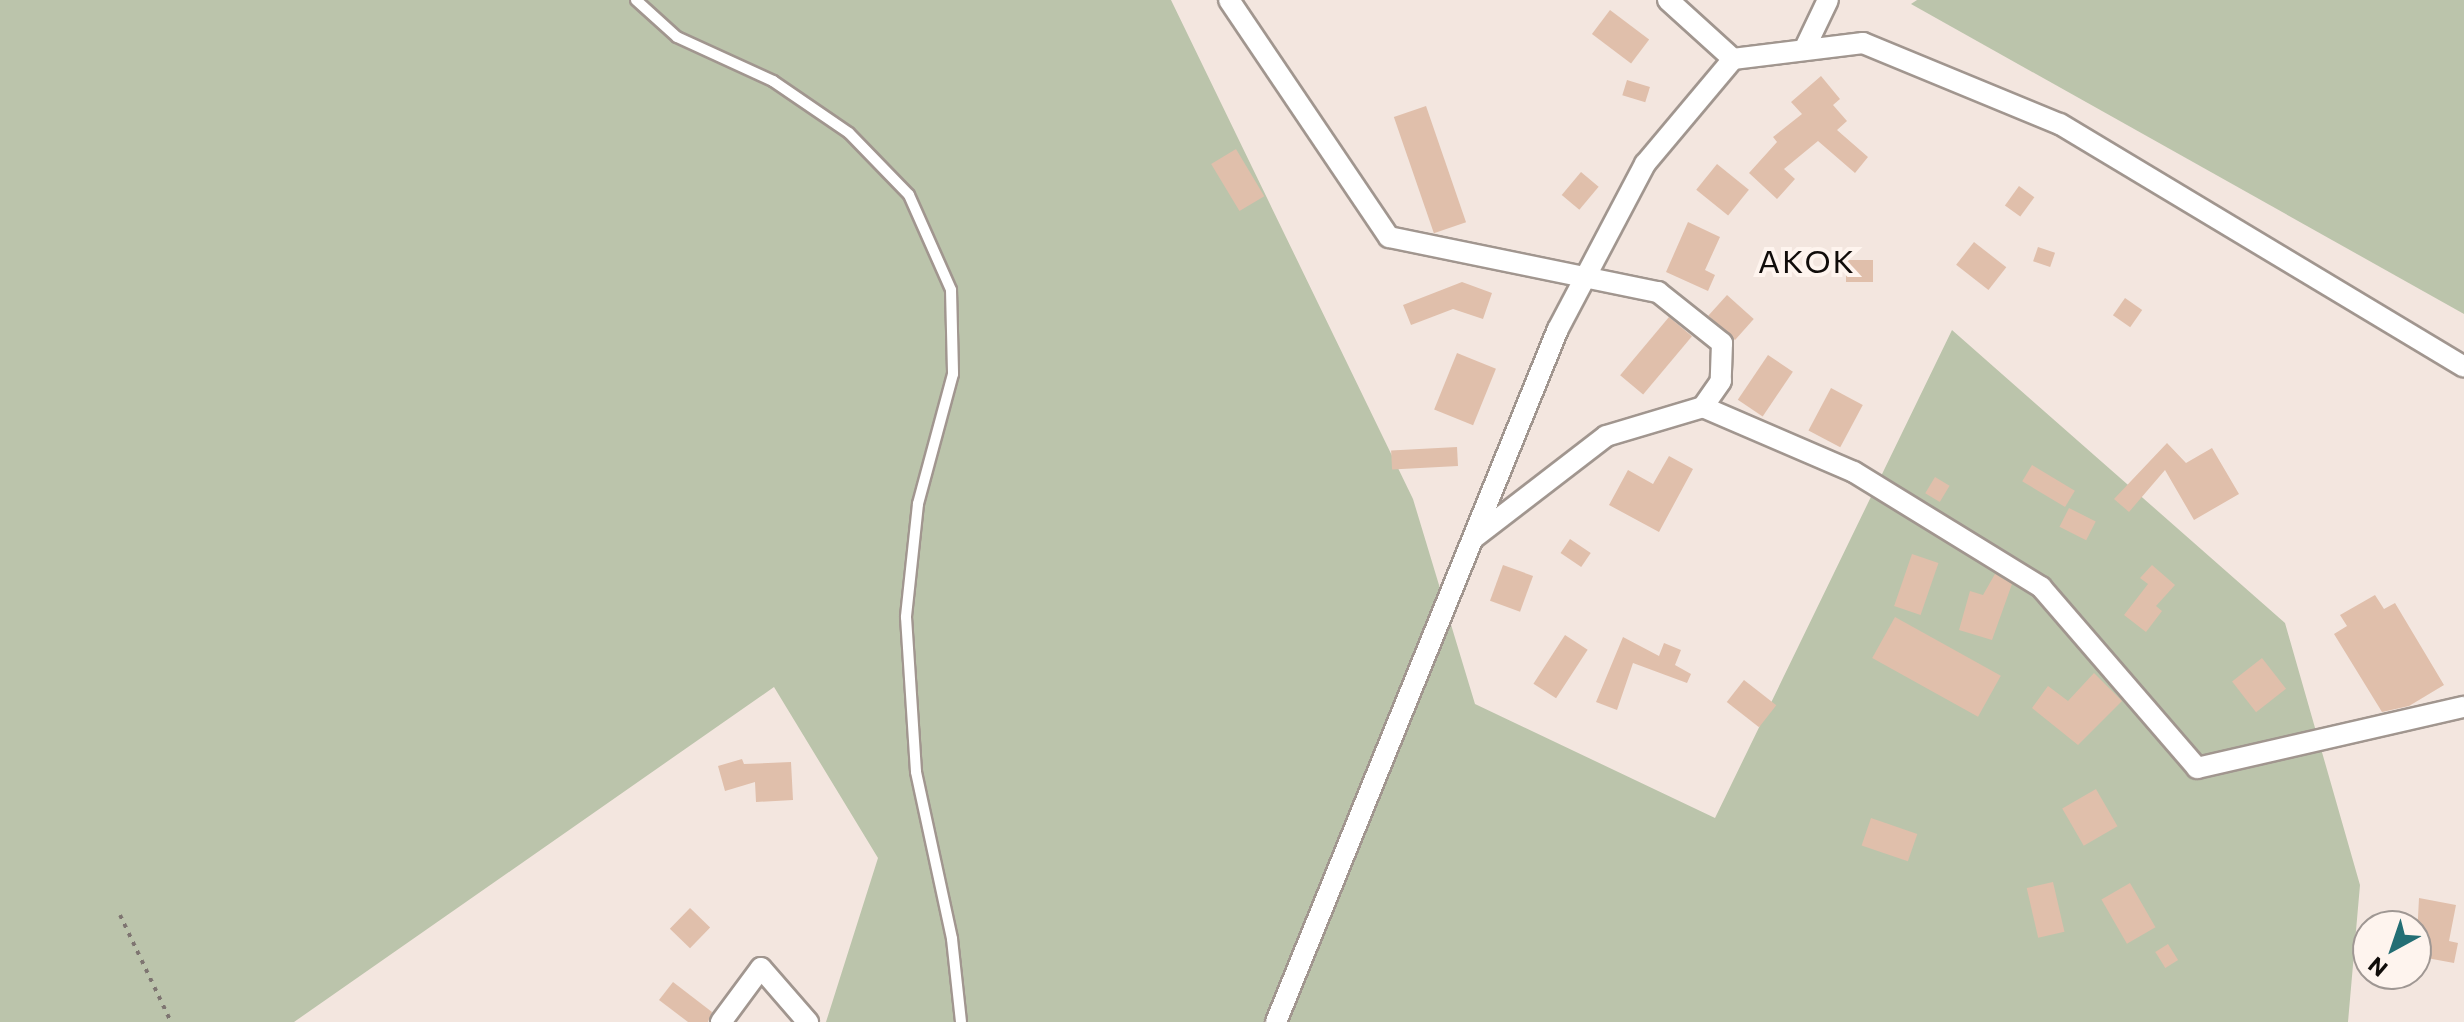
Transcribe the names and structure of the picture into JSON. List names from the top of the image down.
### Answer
{
  "districts": ["AKOK"],
  "north": "bottom left"
}
